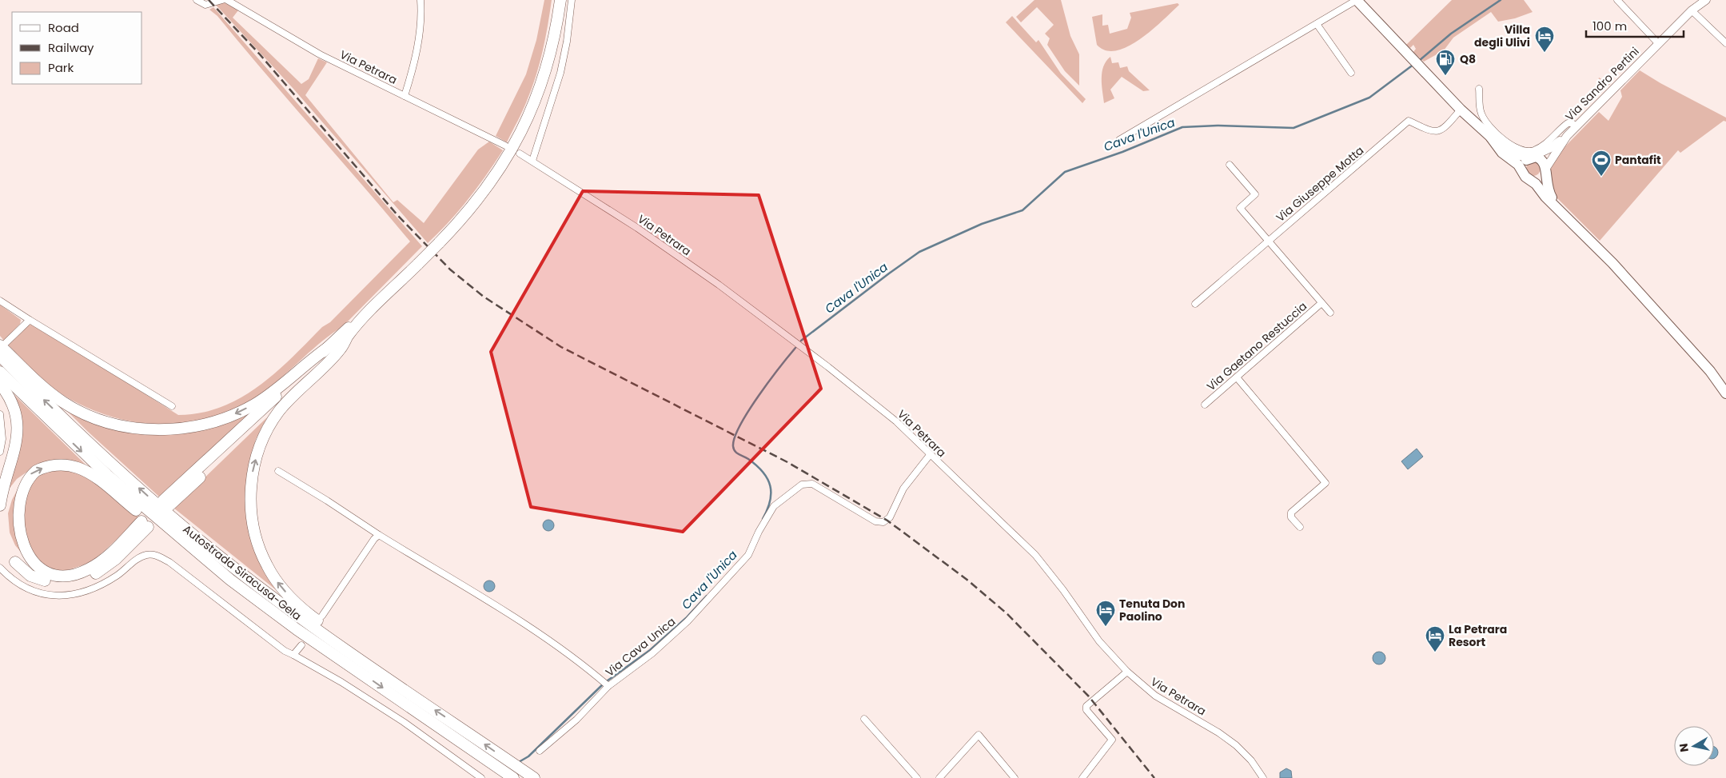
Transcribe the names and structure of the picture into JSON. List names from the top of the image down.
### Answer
{
  "streets": {
    "highway": ["Autostrada Siracusa-Gela"],
    "street": [
      "Via Petrara",
      "Via Sandro Pertini",
      "Via Giuseppe Motta",
      "Via Gaetano Restuccia",
      "Via Cava Unica"
    ]
  },
  "crossings": [
    ["Via Petrara", "Via Cava Unica"]
  ],
  "water": ["Cava l'Unica"],
  "places": {
    "hotel": ["Villa degli Ulivi", "Tenuta Don Paolino", "La Petrara Resort"],
    "fuel station": ["Q8"],
    "sports": ["Pantafit"]
  },
  "legend": ["Road", "Railway", "Park"],
  "scale_bar": "100 m",
  "north": "left"
}
